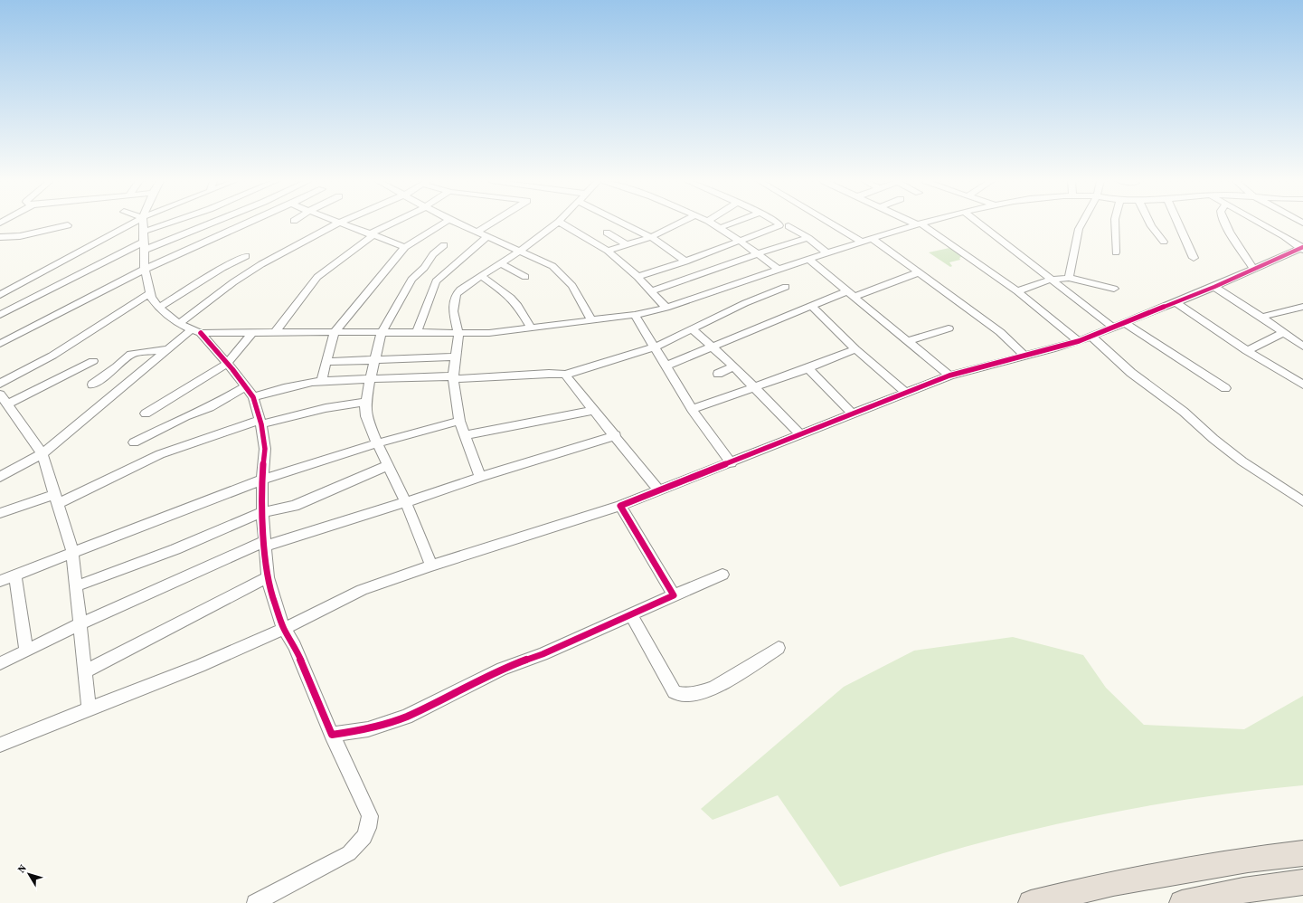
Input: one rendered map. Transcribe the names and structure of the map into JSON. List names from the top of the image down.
{
  "north": "top left"
}
